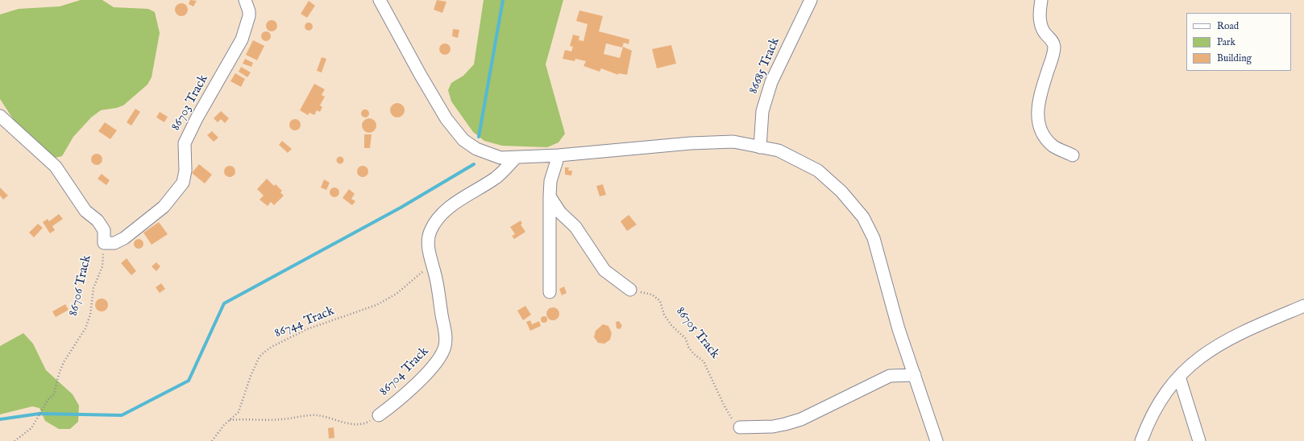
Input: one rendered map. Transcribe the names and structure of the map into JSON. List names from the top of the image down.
{
  "streets": {
    "street": [
      "86685 Track",
      "86703 Track",
      "86706 Track",
      "86704 Track"
    ],
    "path": ["86744 Track", "86705 Track"]
  },
  "crossings": [
    ["86703 Track", "86706 Track"],
    ["86744 Track", "86704 Track"]
  ],
  "legend": ["Road", "Park", "Building"]
}
